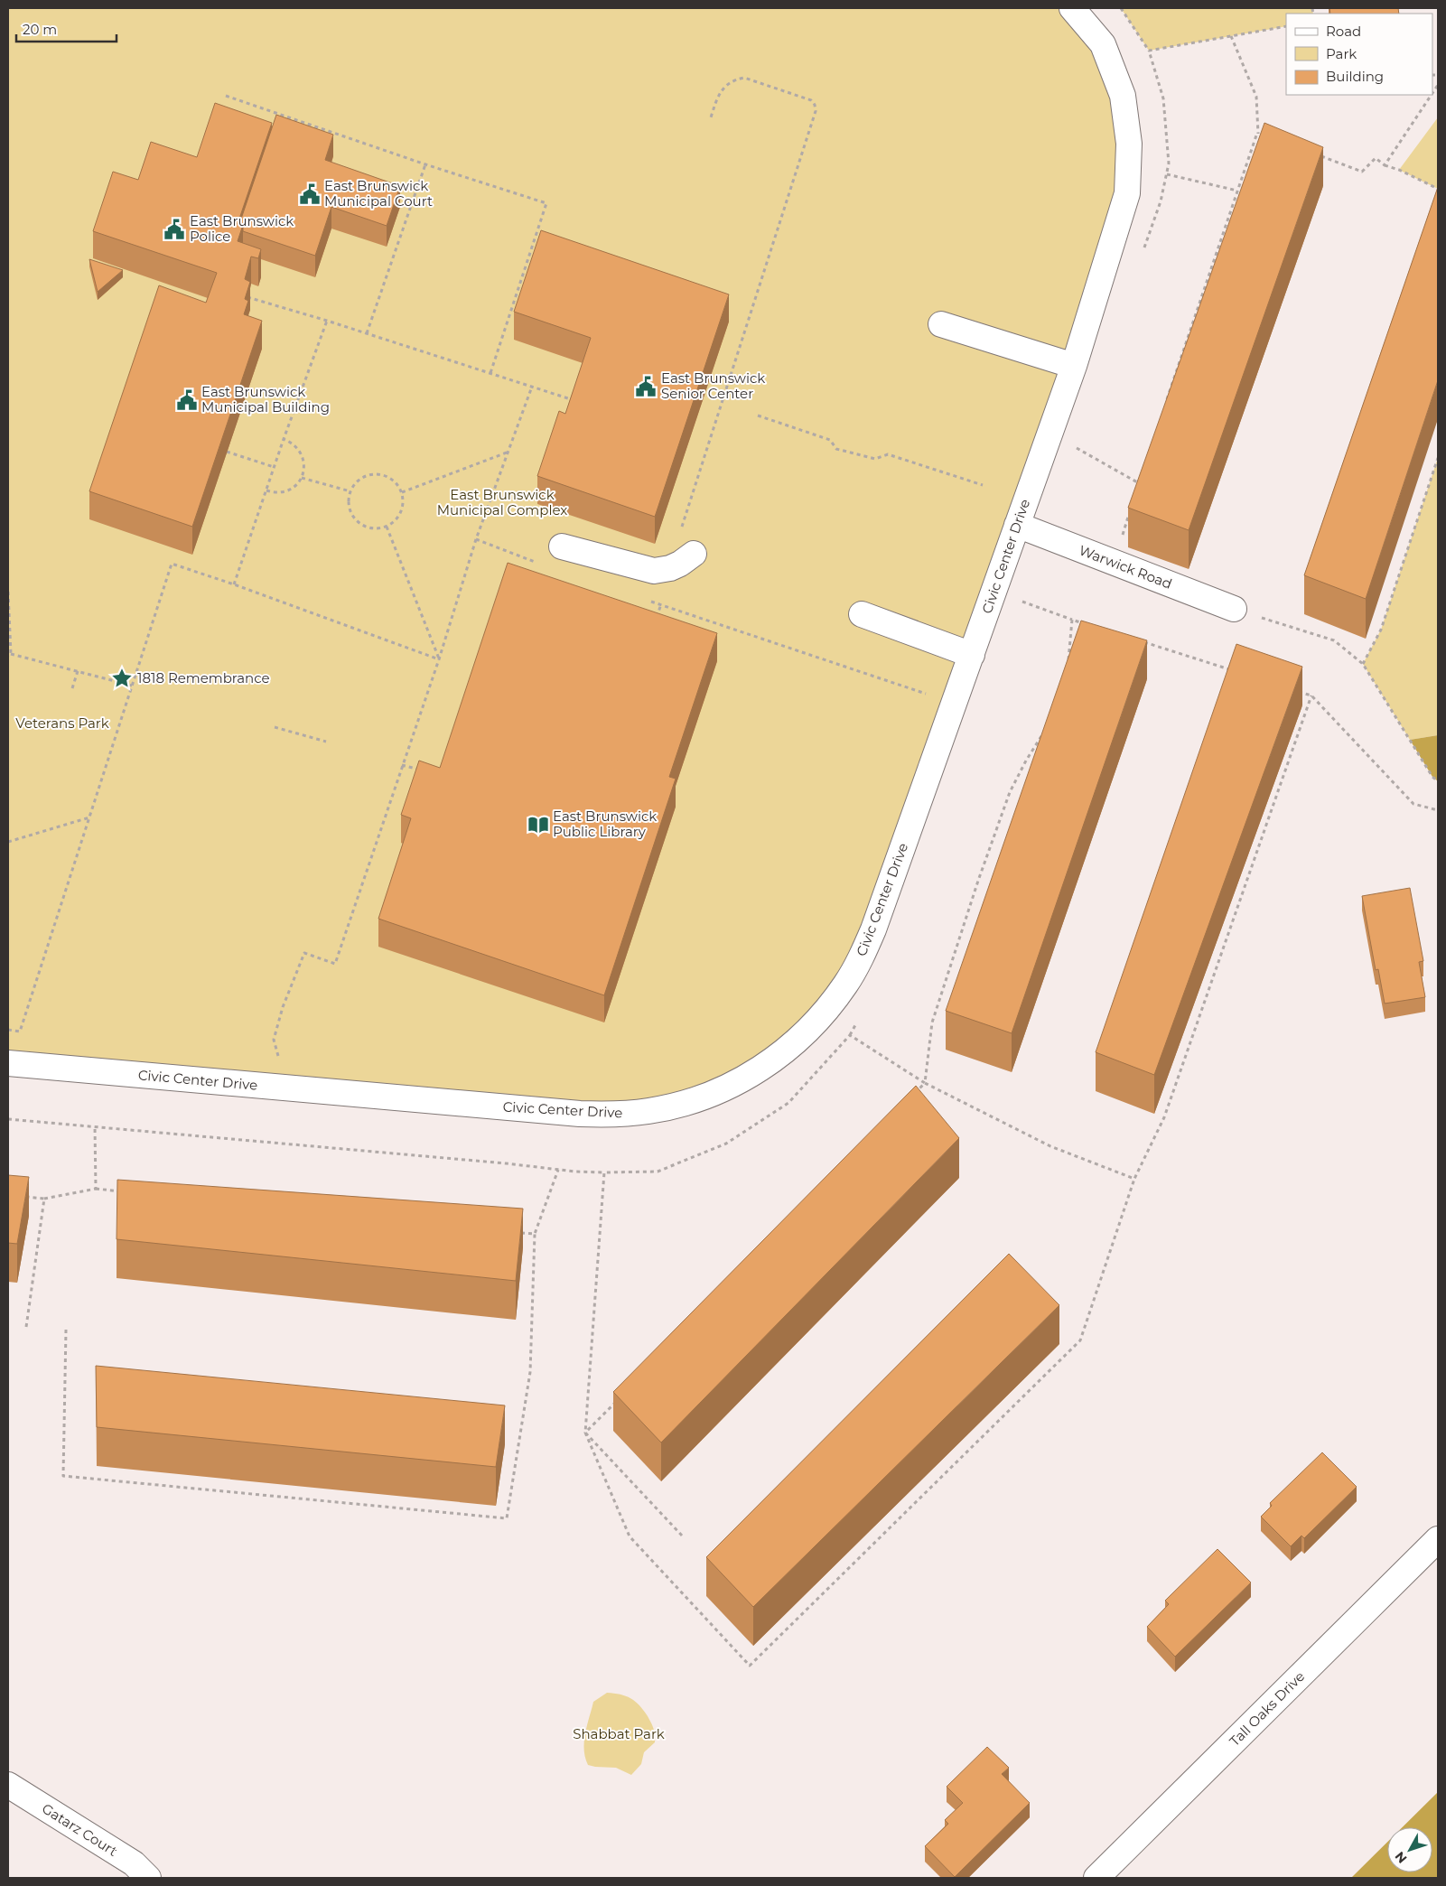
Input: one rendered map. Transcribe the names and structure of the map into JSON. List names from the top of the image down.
{
  "streets": {
    "street": [
      "Civic Center Drive",
      "Warwick Road",
      "Tall Oaks Drive",
      "Gatarz Court"
    ]
  },
  "crossings": [
    ["Civic Center Drive", "Warwick Road"]
  ],
  "parks": ["East Brunswick Municipal Complex", "Veterans Park", "Shabbat Park"],
  "places": {
    "public building": [
      "East Brunswick Municipal Court",
      "East Brunswick Police",
      "East Brunswick Senior Center",
      "East Brunswick Municipal Building"
    ],
    "place": ["1818 Remembrance"],
    "library": ["East Brunswick Public Library"]
  },
  "legend": ["Road", "Park", "Building"],
  "scale_bar": "20 m",
  "north": "bottom left"
}
